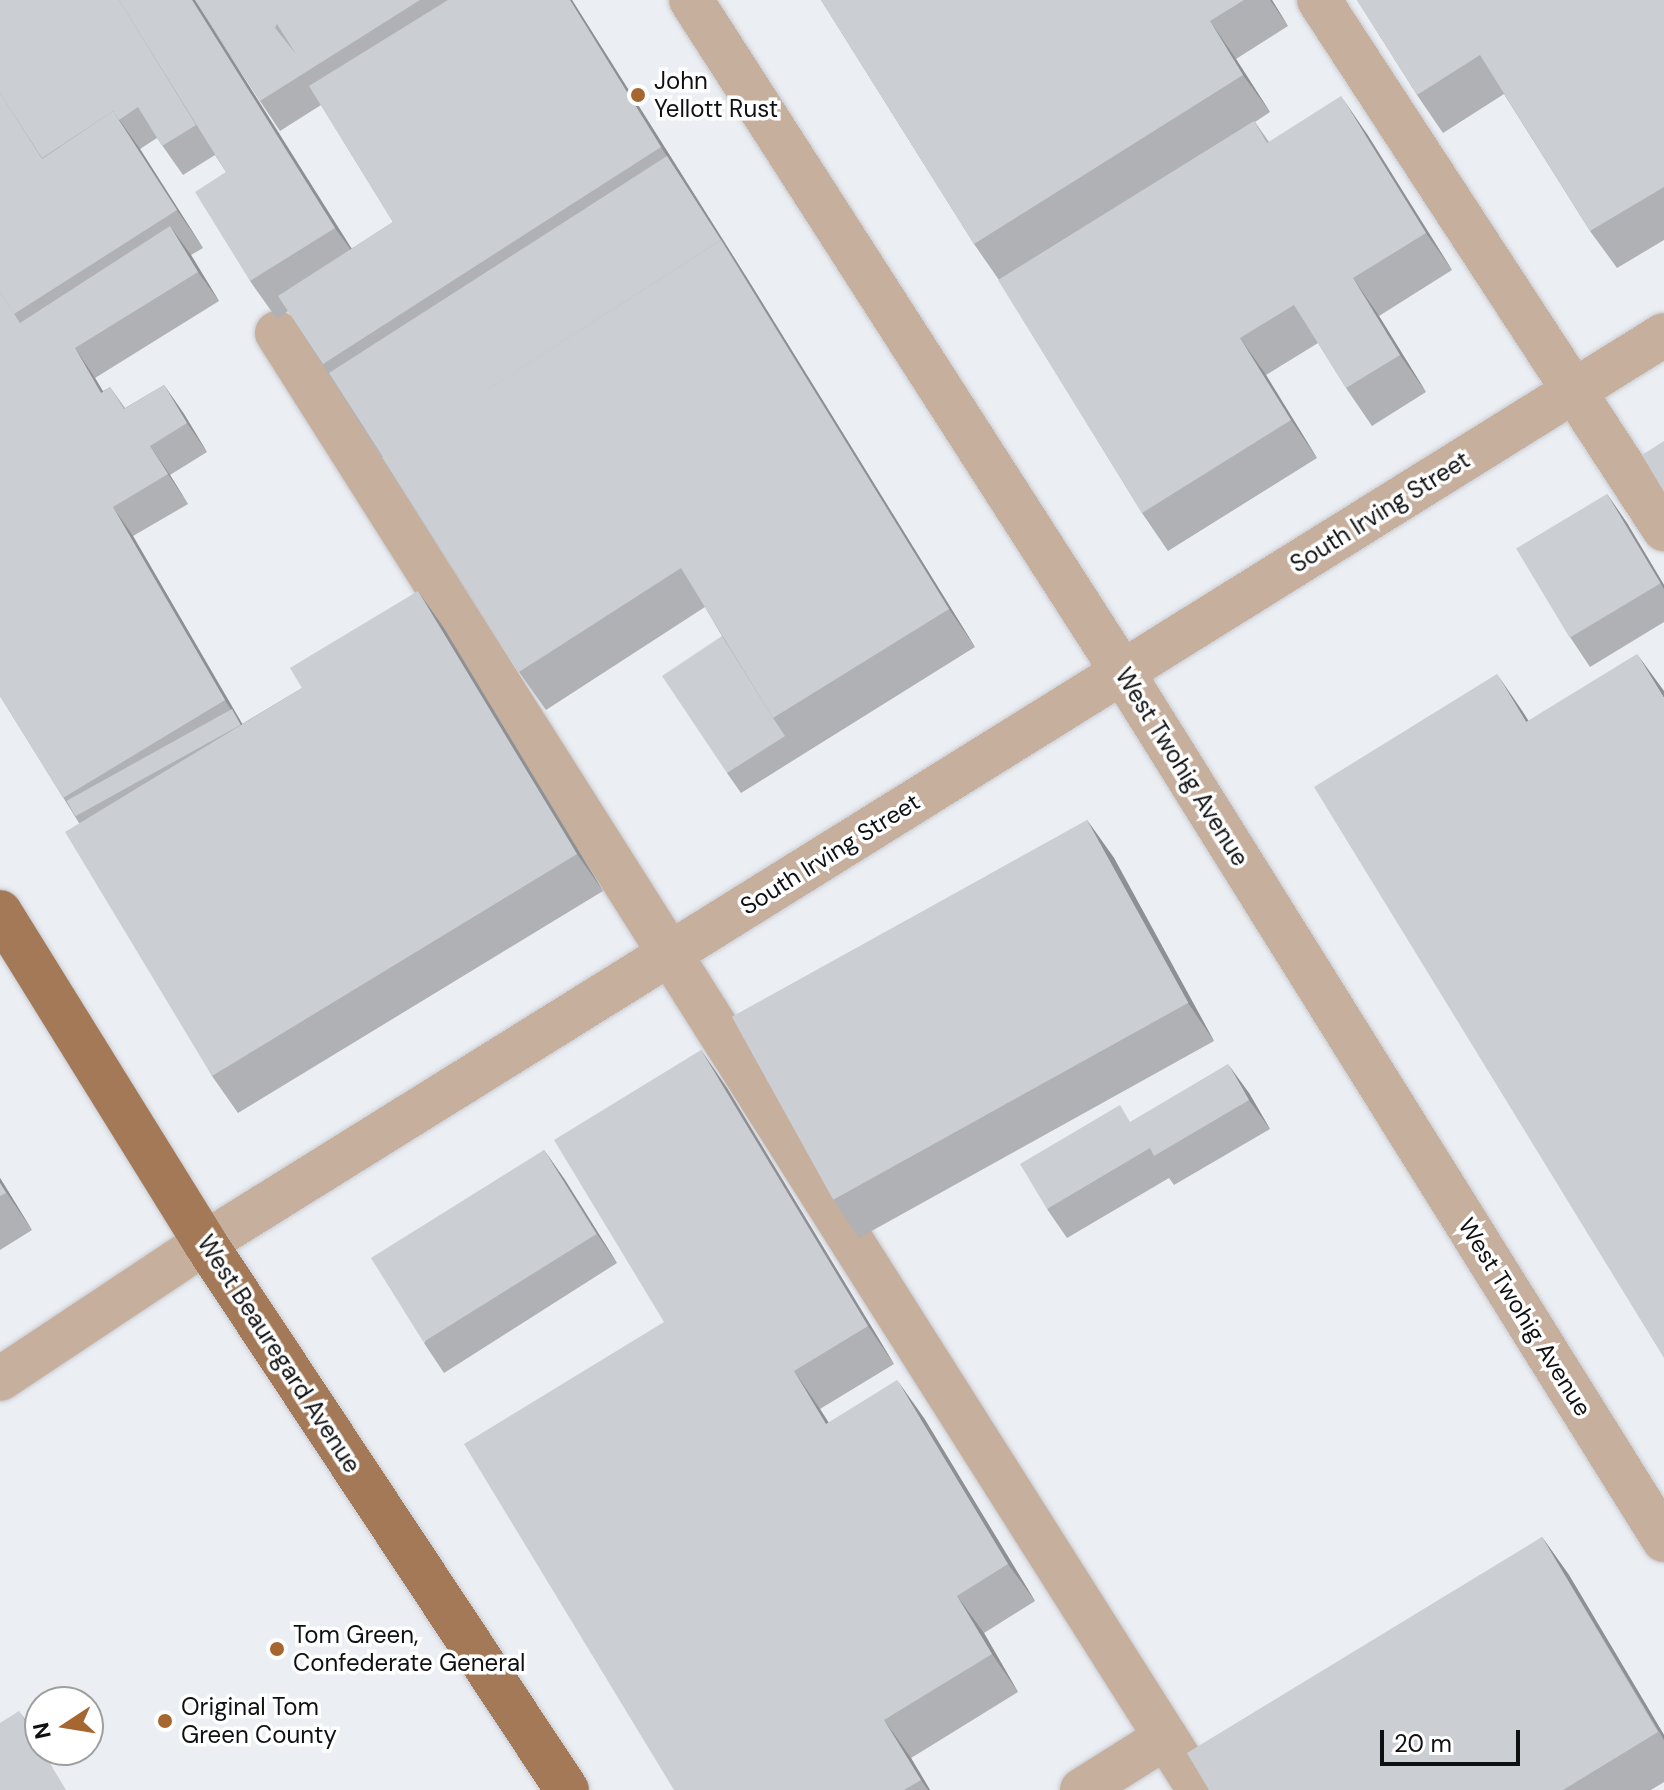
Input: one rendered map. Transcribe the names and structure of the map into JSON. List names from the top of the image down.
{
  "streets": {
    "main road": ["West Beauregard Avenue"],
    "street": ["South Irving Street", "West Twohig Avenue"]
  },
  "crossings": [
    ["South Irving Street", "West Twohig Avenue"],
    ["South Irving Street", "West Beauregard Avenue"]
  ],
  "places": ["John Yellott Rust", "Tom Green, Confederate General", "Original Tom Green County"],
  "scale_bar": "20 m",
  "north": "left"
}
